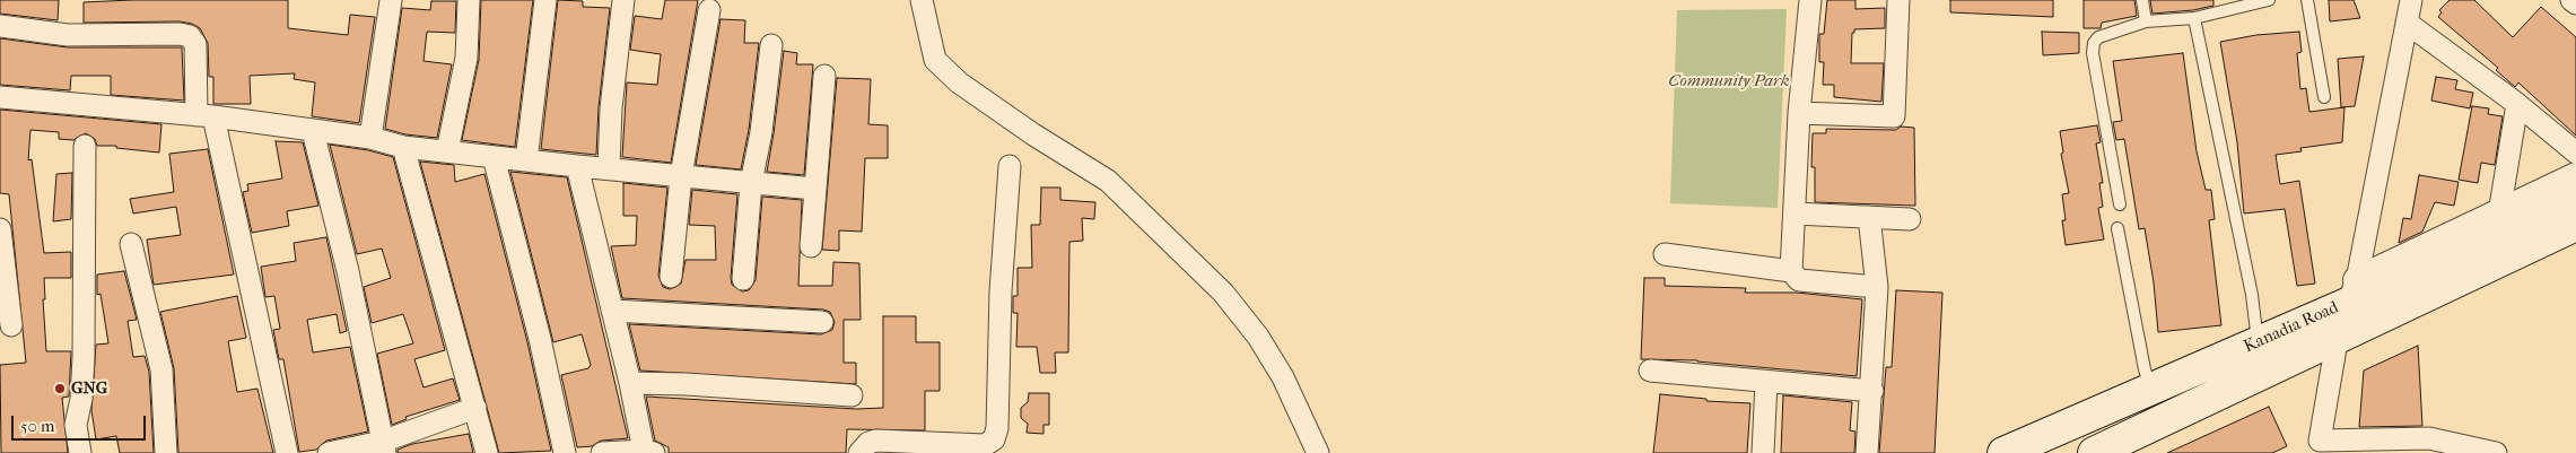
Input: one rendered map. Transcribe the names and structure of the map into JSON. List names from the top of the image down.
{
  "streets": {
    "main road": ["Kanadia Road"]
  },
  "parks": ["Community Park"],
  "places": ["GNG"],
  "scale_bar": "50 m"
}
